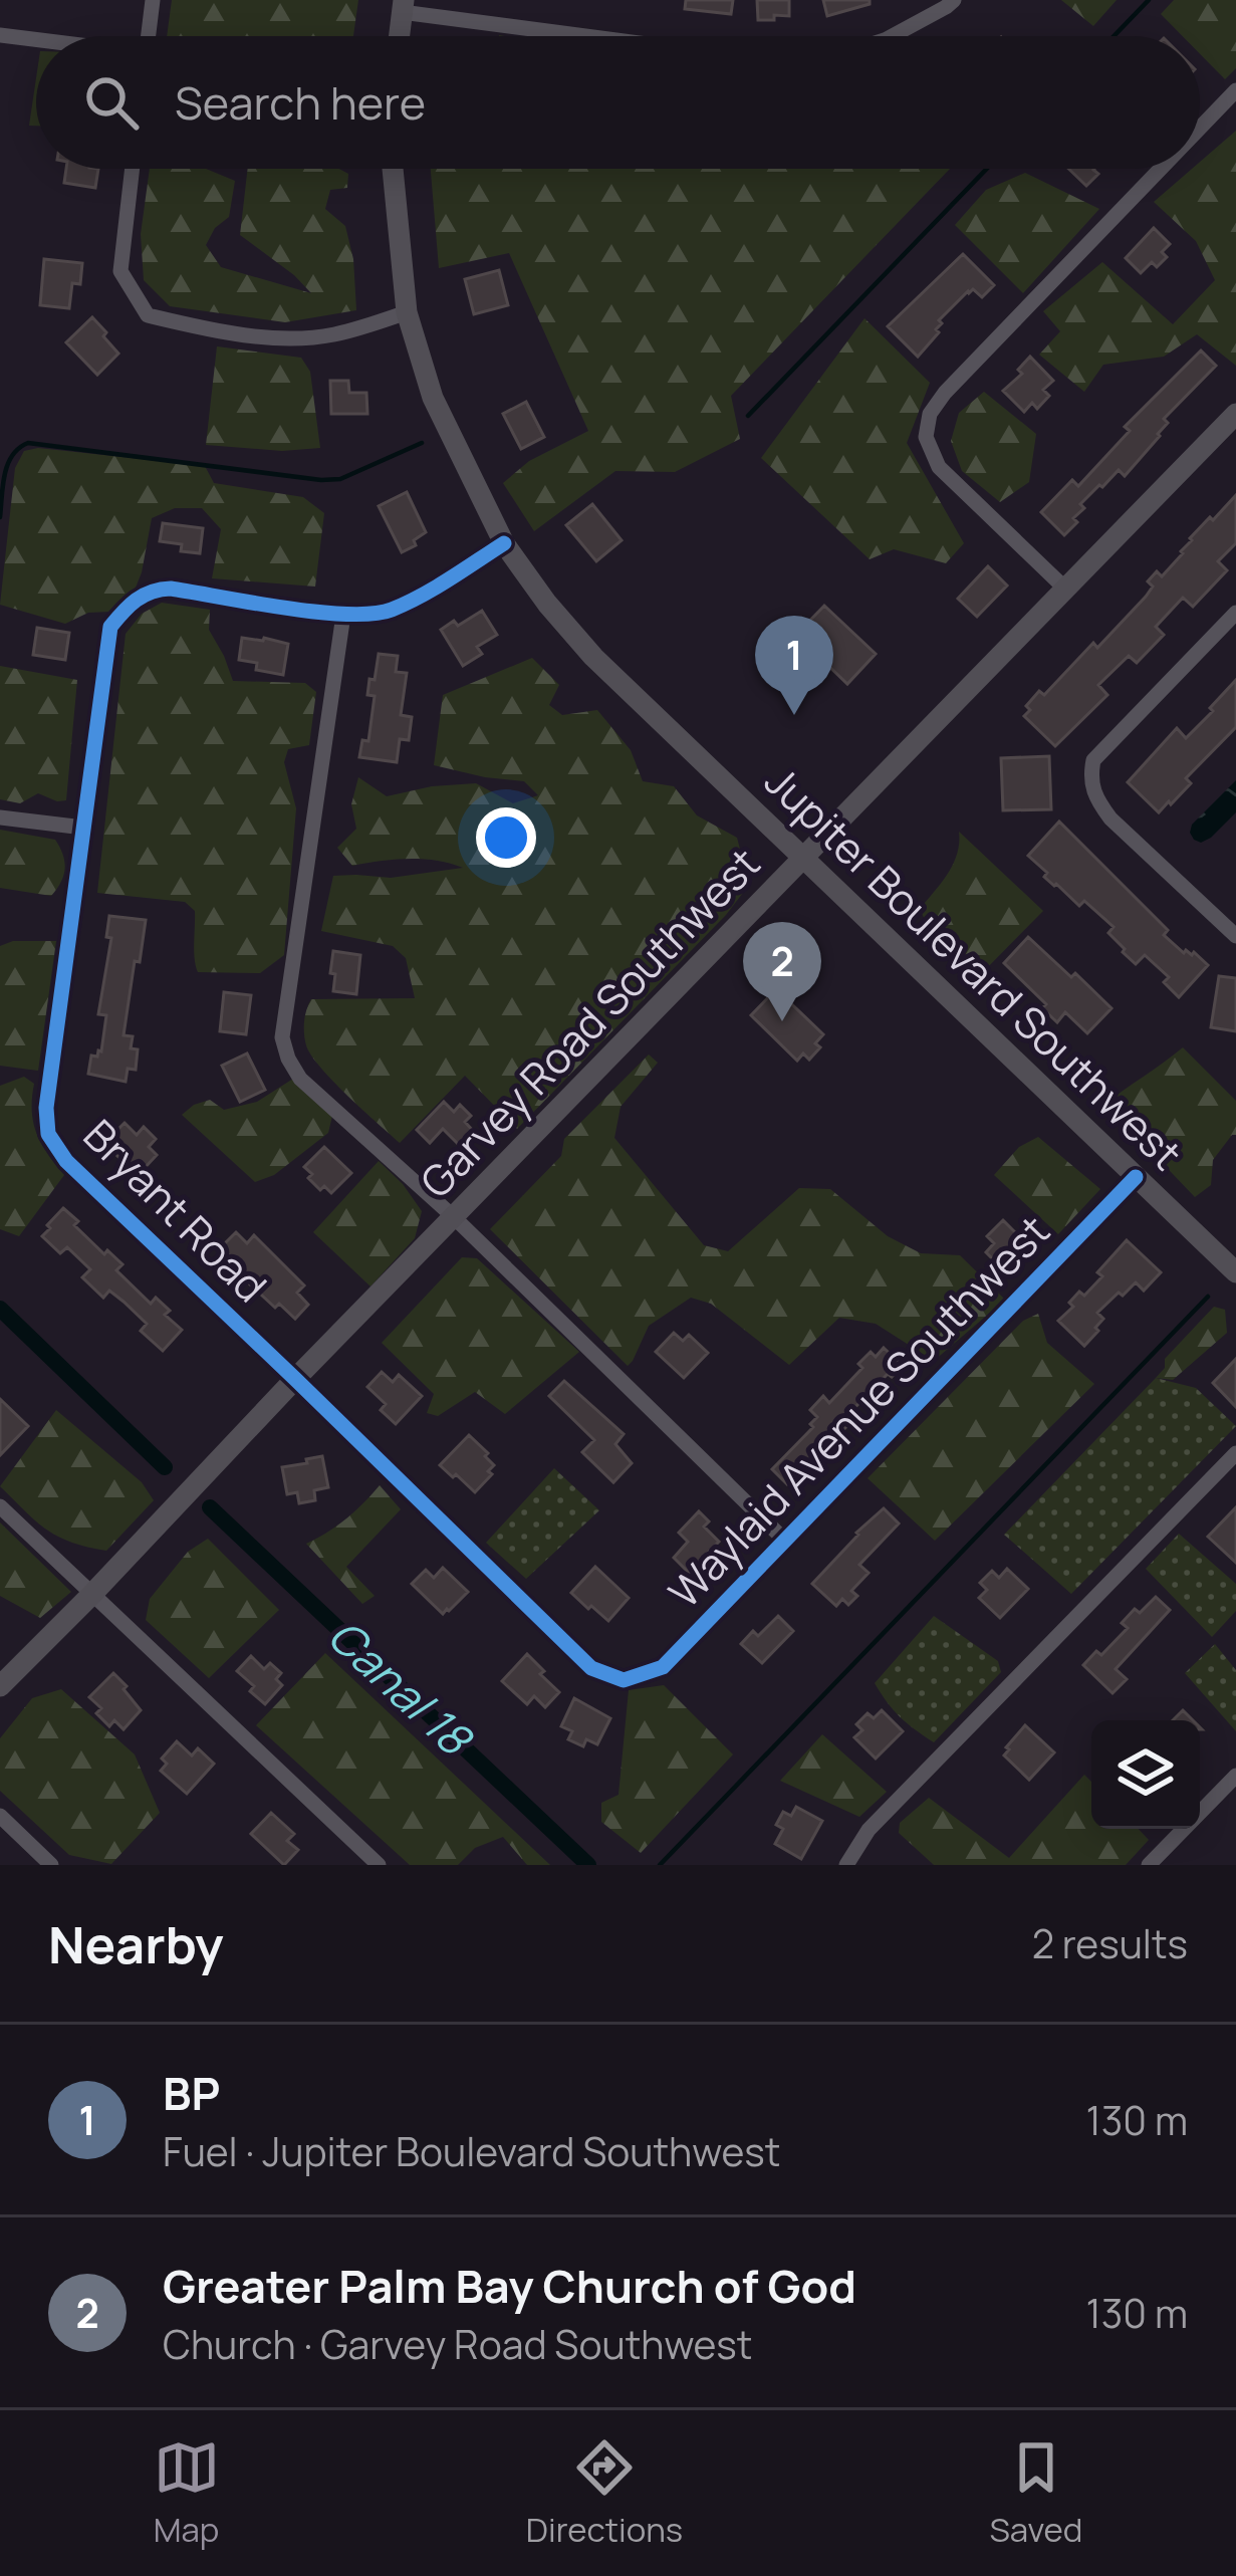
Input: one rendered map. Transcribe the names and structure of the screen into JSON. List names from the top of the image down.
{
  "streets": {
    "street": [
      "Jupiter Boulevard Southwest",
      "Garvey Road Southwest",
      "Bryant Road",
      "Waylaid Avenue Southwest"
    ]
  },
  "crossings": [
    ["Jupiter Boulevard Southwest", "Garvey Road Southwest"],
    ["Jupiter Boulevard Southwest", "Bryant Road"],
    ["Jupiter Boulevard Southwest", "Waylaid Avenue Southwest"],
    ["Garvey Road Southwest", "Bryant Road"],
    ["Bryant Road", "Waylaid Avenue Southwest"]
  ],
  "water": ["Canal 18"],
  "page": {
    "search": "Search here",
    "pins": ["1", "2"],
    "heading": ["Nearby", "2 results"],
    "list": [
      {
        "mark": "1",
        "name": "BP",
        "note": "Fuel · Jupiter Boulevard Southwest",
        "value": "130 m"
      },
      {
        "mark": "2",
        "name": "Greater Palm Bay Church of God",
        "note": "Church · Garvey Road Southwest",
        "value": "130 m"
      }
    ],
    "nav": ["Map", "Directions", "Saved"]
  }
}
